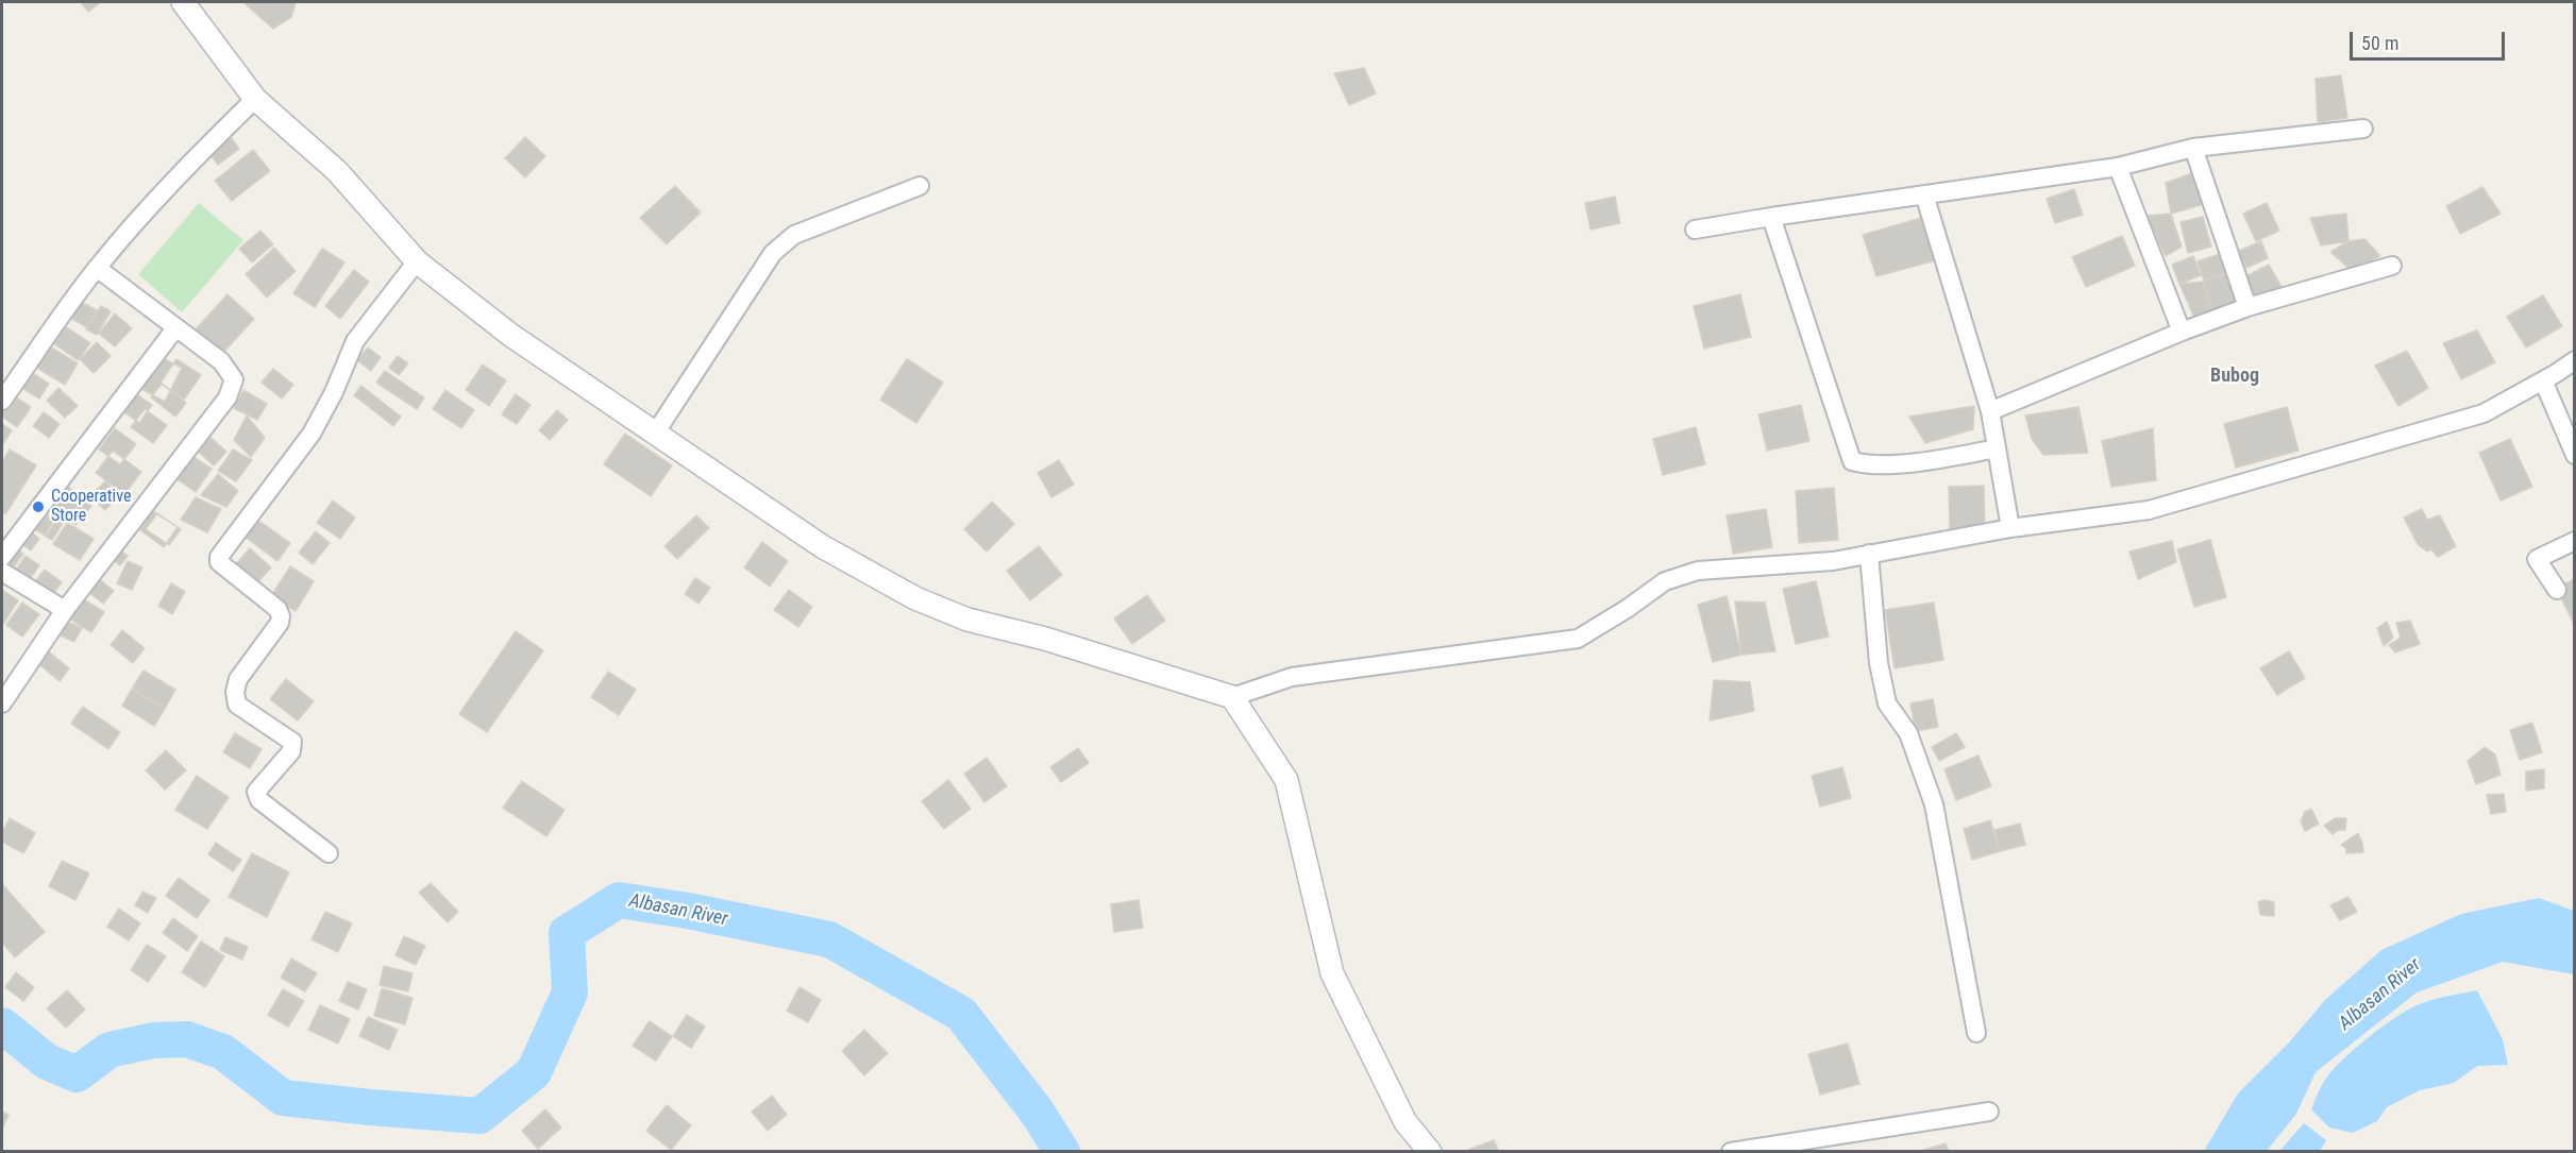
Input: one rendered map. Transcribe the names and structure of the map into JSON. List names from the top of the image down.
{
  "districts": ["Bubog"],
  "water": ["Albasan River"],
  "places": ["Cooperative Store"],
  "scale_bar": "50 m"
}
